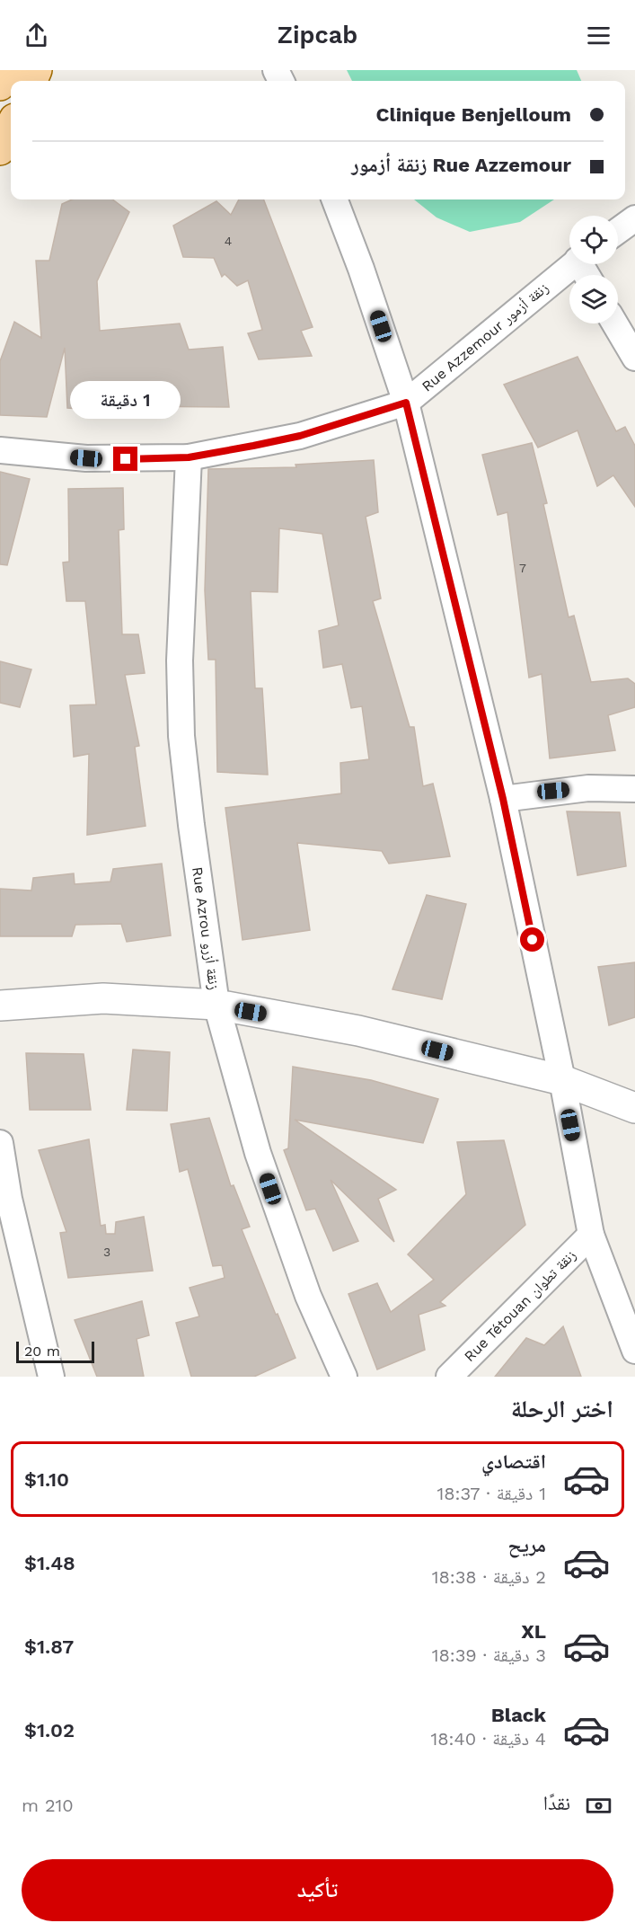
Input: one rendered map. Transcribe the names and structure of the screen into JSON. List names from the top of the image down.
{
  "streets": {
    "street": ["Rue Azzemour زنقة أزمور", "Rue Azrou زنقة أزرو", "Rue Tétouan زنقة تطوان"]
  },
  "crossings": [
    ["Rue Azzemour زنقة أزمور", "Rue Azrou زنقة أزرو"]
  ],
  "house_numbers": ["4", "7", "3"],
  "scale_bar": "20 m",
  "page": {
    "header": "Zipcab",
    "banner": ["Clinique Benjelloum", "Rue Azzemour زنقة أزمور"],
    "bubble": "1 دقيقة",
    "scale": "20 m",
    "heading": "اختر الرحلة",
    "list": [
      {
        "name": "اقتصادي",
        "note": "1 دقيقة · 18:37",
        "value": "$1.10"
      },
      {
        "name": "مريح",
        "note": "2 دقيقة · 18:38",
        "value": "$1.48"
      },
      {
        "name": "XL",
        "note": "3 دقيقة · 18:39",
        "value": "$1.87"
      },
      {
        "name": "Black",
        "note": "4 دقيقة · 18:40",
        "value": "$1.02"
      }
    ],
    "pay": ["نقدًا", "210 m"],
    "buttons": "تأكيد"
  }
}
